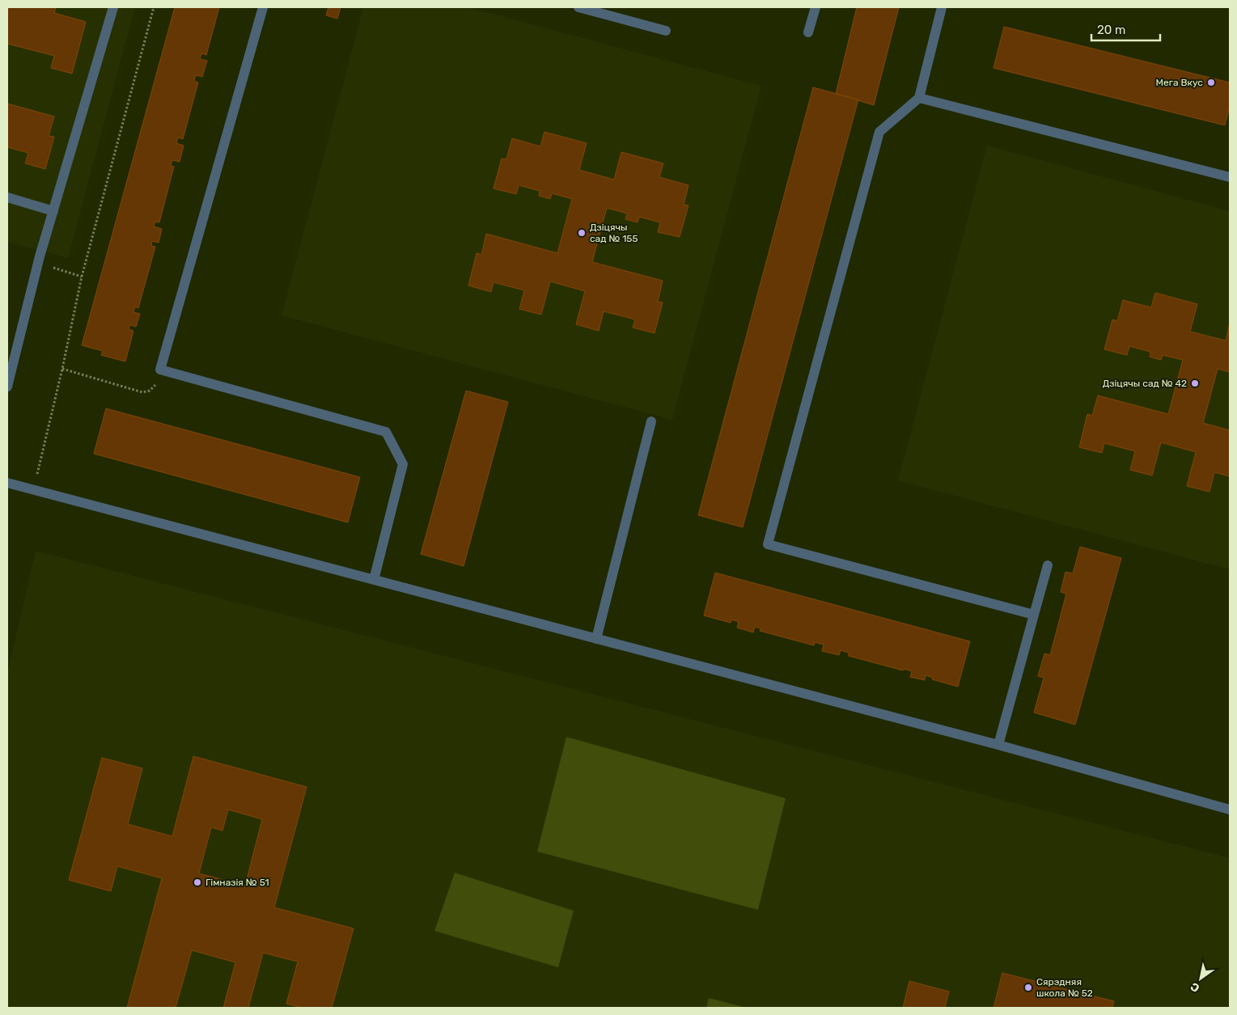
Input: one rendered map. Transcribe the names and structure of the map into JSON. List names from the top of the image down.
{
  "places": [
    "Мега Вкус",
    "Дзіцячы сад № 155",
    "Дзіцячы сад № 42",
    "Гімназія № 51",
    "Сярэдняя школа № 52"
  ],
  "scale_bar": "20 m",
  "north": "bottom left"
}
